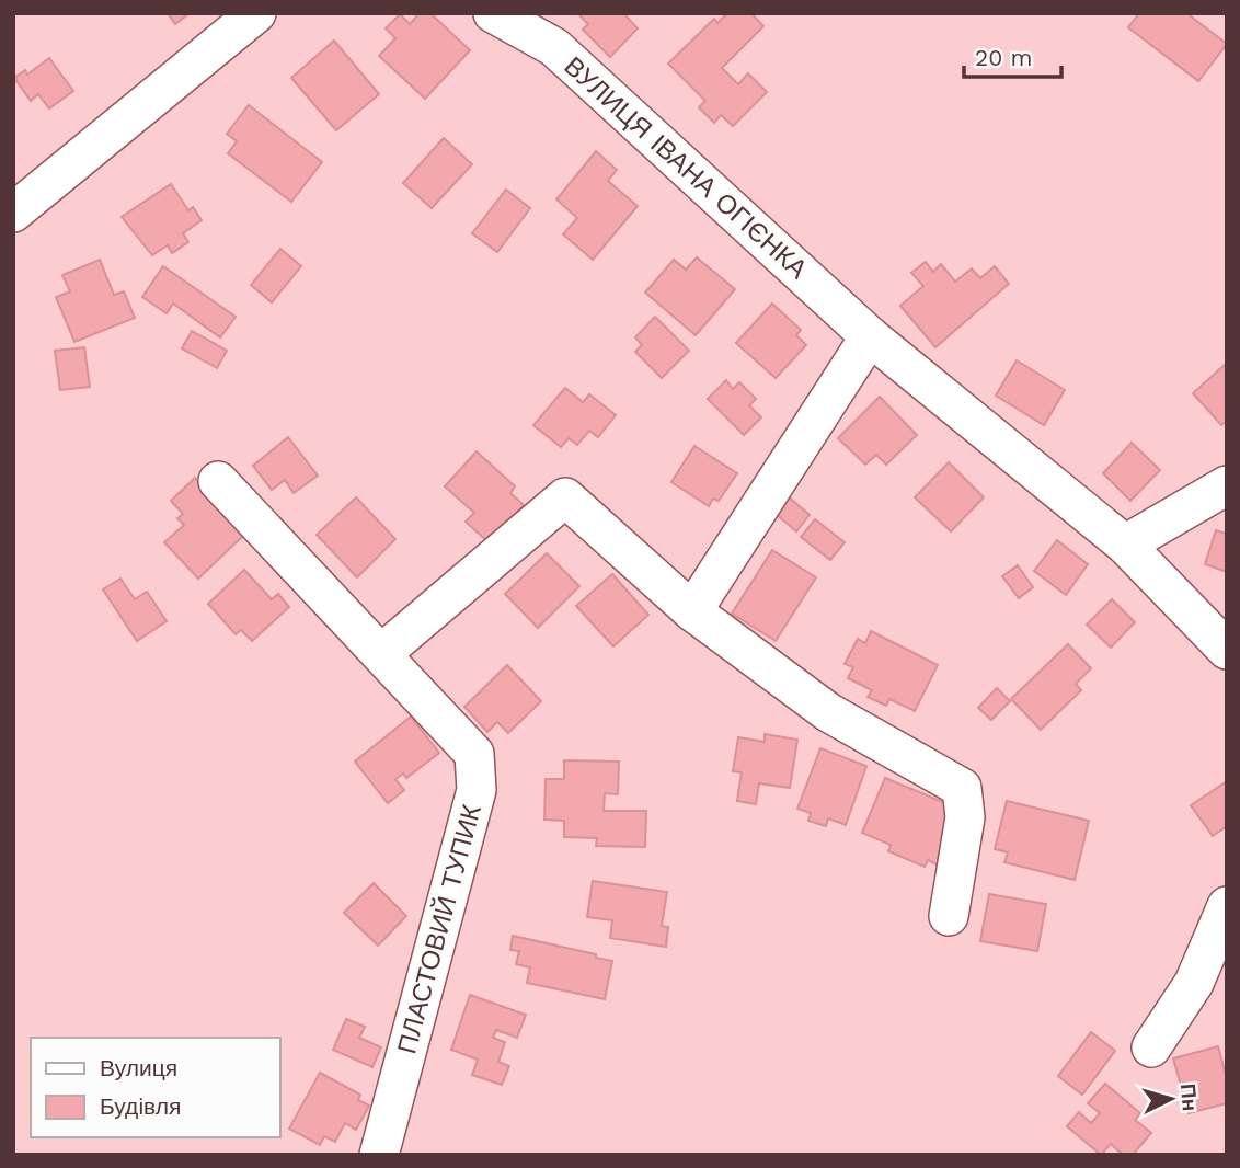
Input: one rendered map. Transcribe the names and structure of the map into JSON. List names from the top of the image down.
{
  "streets": {
    "street": ["ВУЛИЦЯ ІВАНА ОГІЄНКА", "ПЛАСТОВИЙ ТУПИК"]
  },
  "legend": ["Вулиця", "Будівля"],
  "scale_bar": "20 m",
  "north": "right"
}
